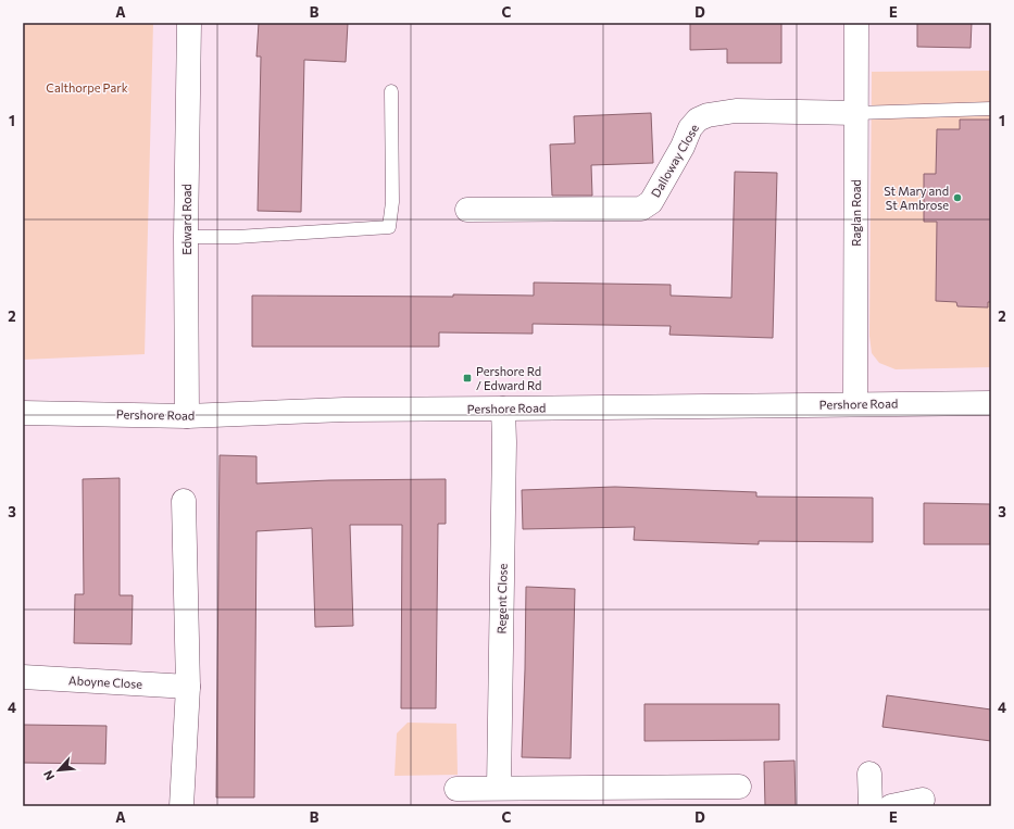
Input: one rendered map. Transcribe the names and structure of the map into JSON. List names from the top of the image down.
{
  "streets": {
    "street": [
      "Dalloway Close",
      "Raglan Road",
      "Edward Road",
      "Pershore Road",
      "Regent Close",
      "Aboyne Close"
    ]
  },
  "crossings": [
    ["Dalloway Close", "Raglan Road"],
    ["Raglan Road", "Pershore Road"],
    ["Edward Road", "Pershore Road"],
    ["Pershore Road", "Regent Close"]
  ],
  "parks": ["Calthorpe Park"],
  "places": {
    "other": ["St Mary and St Ambrose"],
    "transit": ["Pershore Rd / Edward Rd"]
  },
  "north": "bottom left",
  "grid": {
    "columns": [
      "A",
      "B",
      "C",
      "D",
      "E"
    ],
    "rows": [
      "1",
      "2",
      "3",
      "4"
    ]
  }
}
